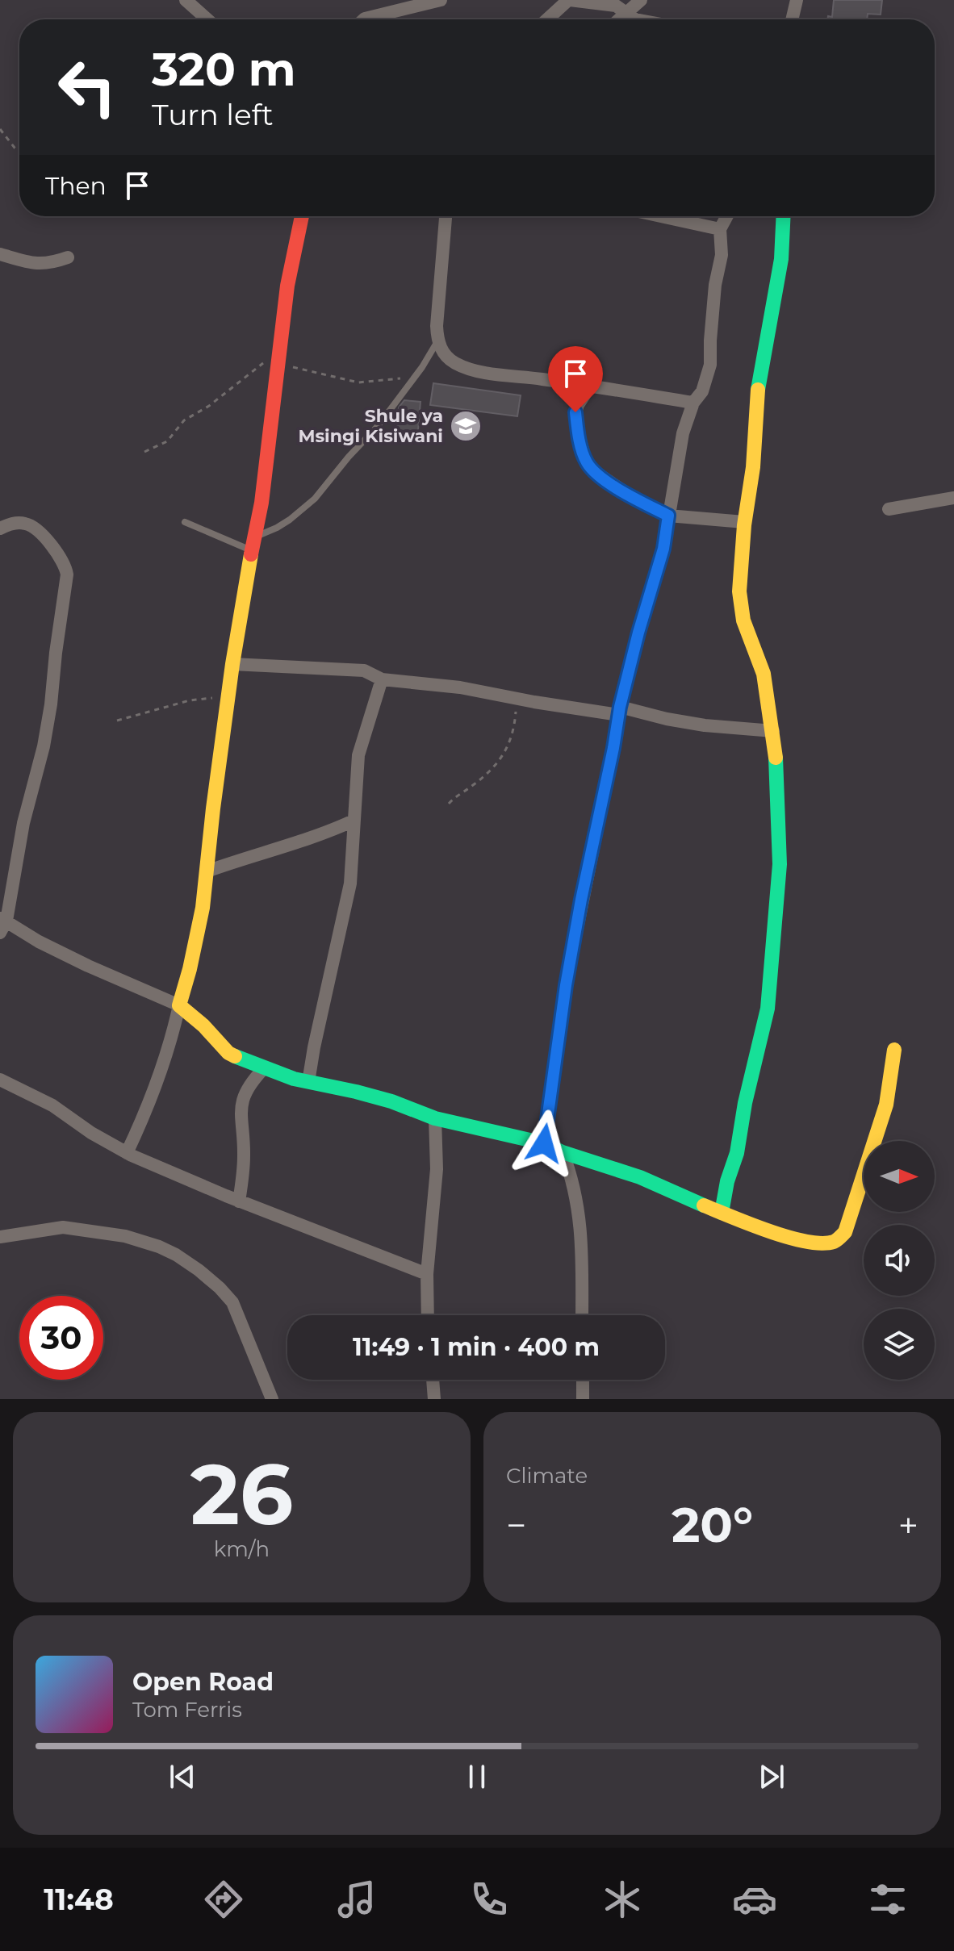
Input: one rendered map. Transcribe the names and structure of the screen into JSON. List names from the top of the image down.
{
  "places": {
    "school or university": ["Shule ya Msingi Kisiwani"]
  },
  "north": "right",
  "page": {
    "turn": ["320 m", "Turn left"],
    "then": "Then",
    "limit": "30",
    "trip": "11:49 · 1 min · 400 m",
    "tile": [
      ["26", "km/h"],
      "Climate"
    ],
    "heat": ["−", "20°", "+"],
    "song": ["Open Road", "Tom Ferris"],
    "tabs": "11:48"
  }
}
